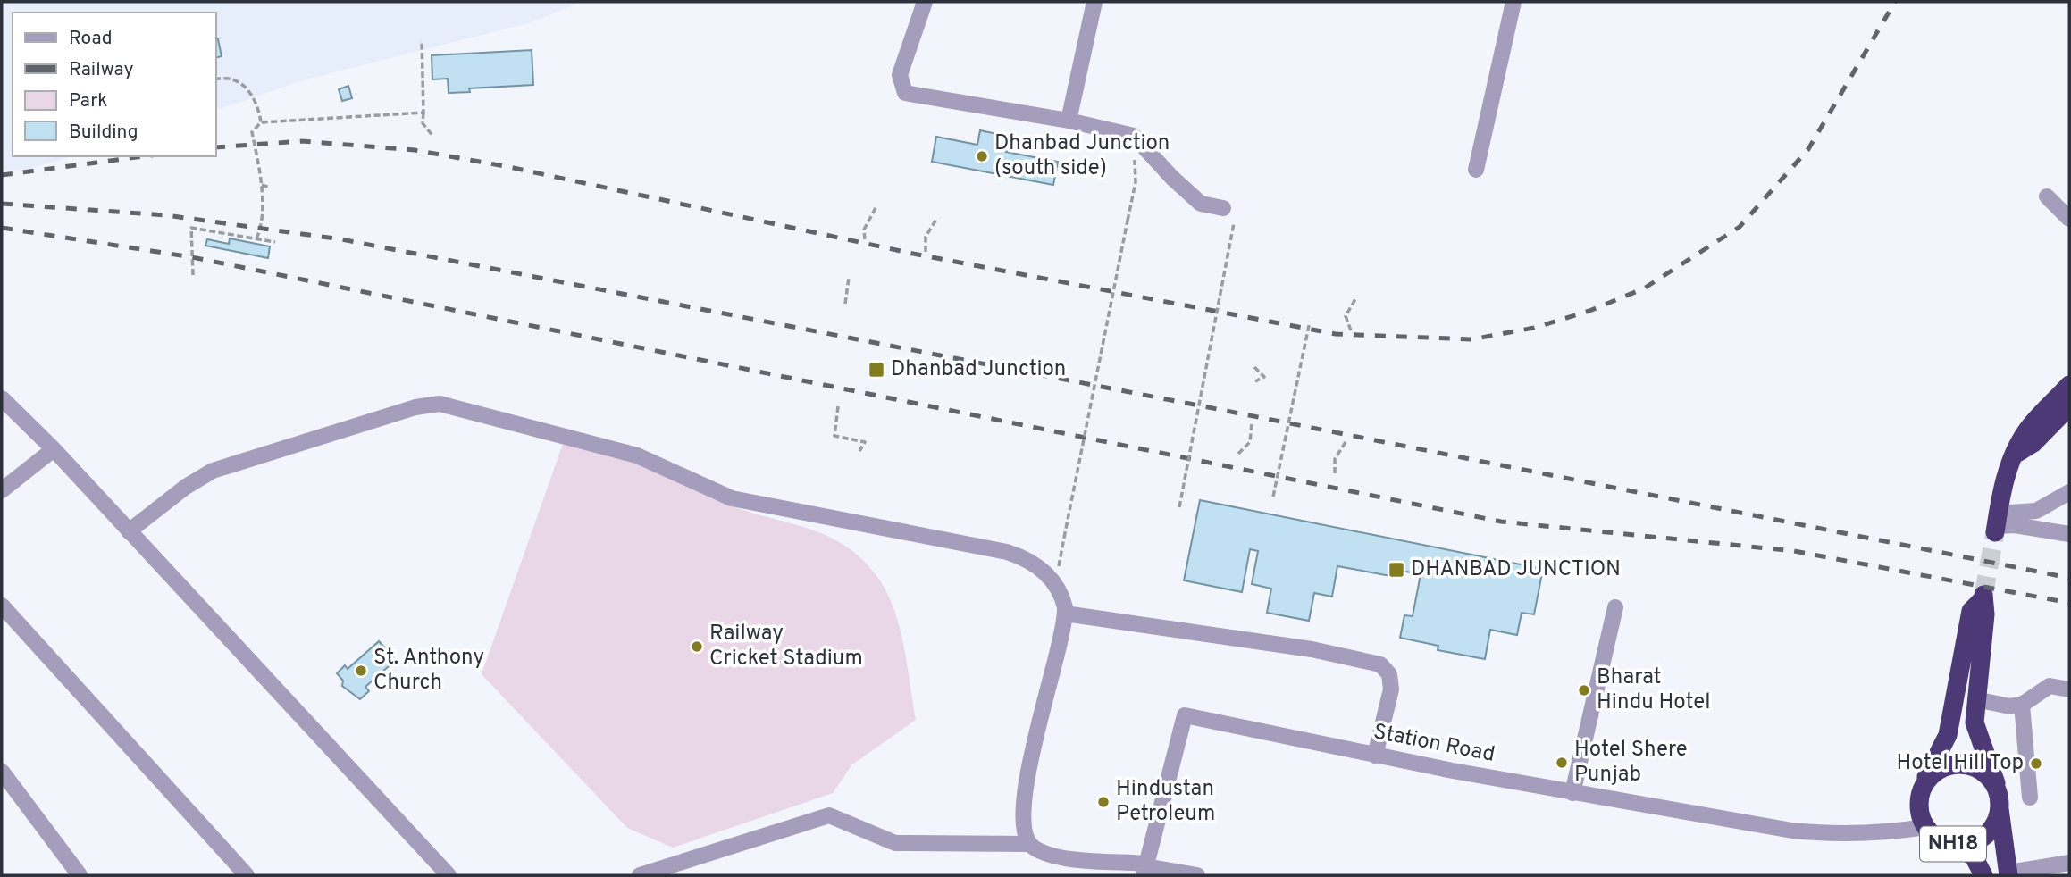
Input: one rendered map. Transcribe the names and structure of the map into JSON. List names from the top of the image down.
{
  "streets": {
    "highway": ["NH18"],
    "street": ["Station Road"]
  },
  "crossings": [
    ["Station Road", "NH18"]
  ],
  "places": {
    "other": [
      "Dhanbad Junction (south side)",
      "Railway Cricket Stadium",
      "St. Anthony Church",
      "Bharat Hindu Hotel",
      "Hotel Shere Punjab",
      "Hotel Hill Top",
      "Hindustan Petroleum"
    ],
    "transit": ["Dhanbad Junction", "DHANBAD JUNCTION"]
  },
  "legend": [
    "Road",
    "Railway",
    "Park",
    "Building"
  ]
}
